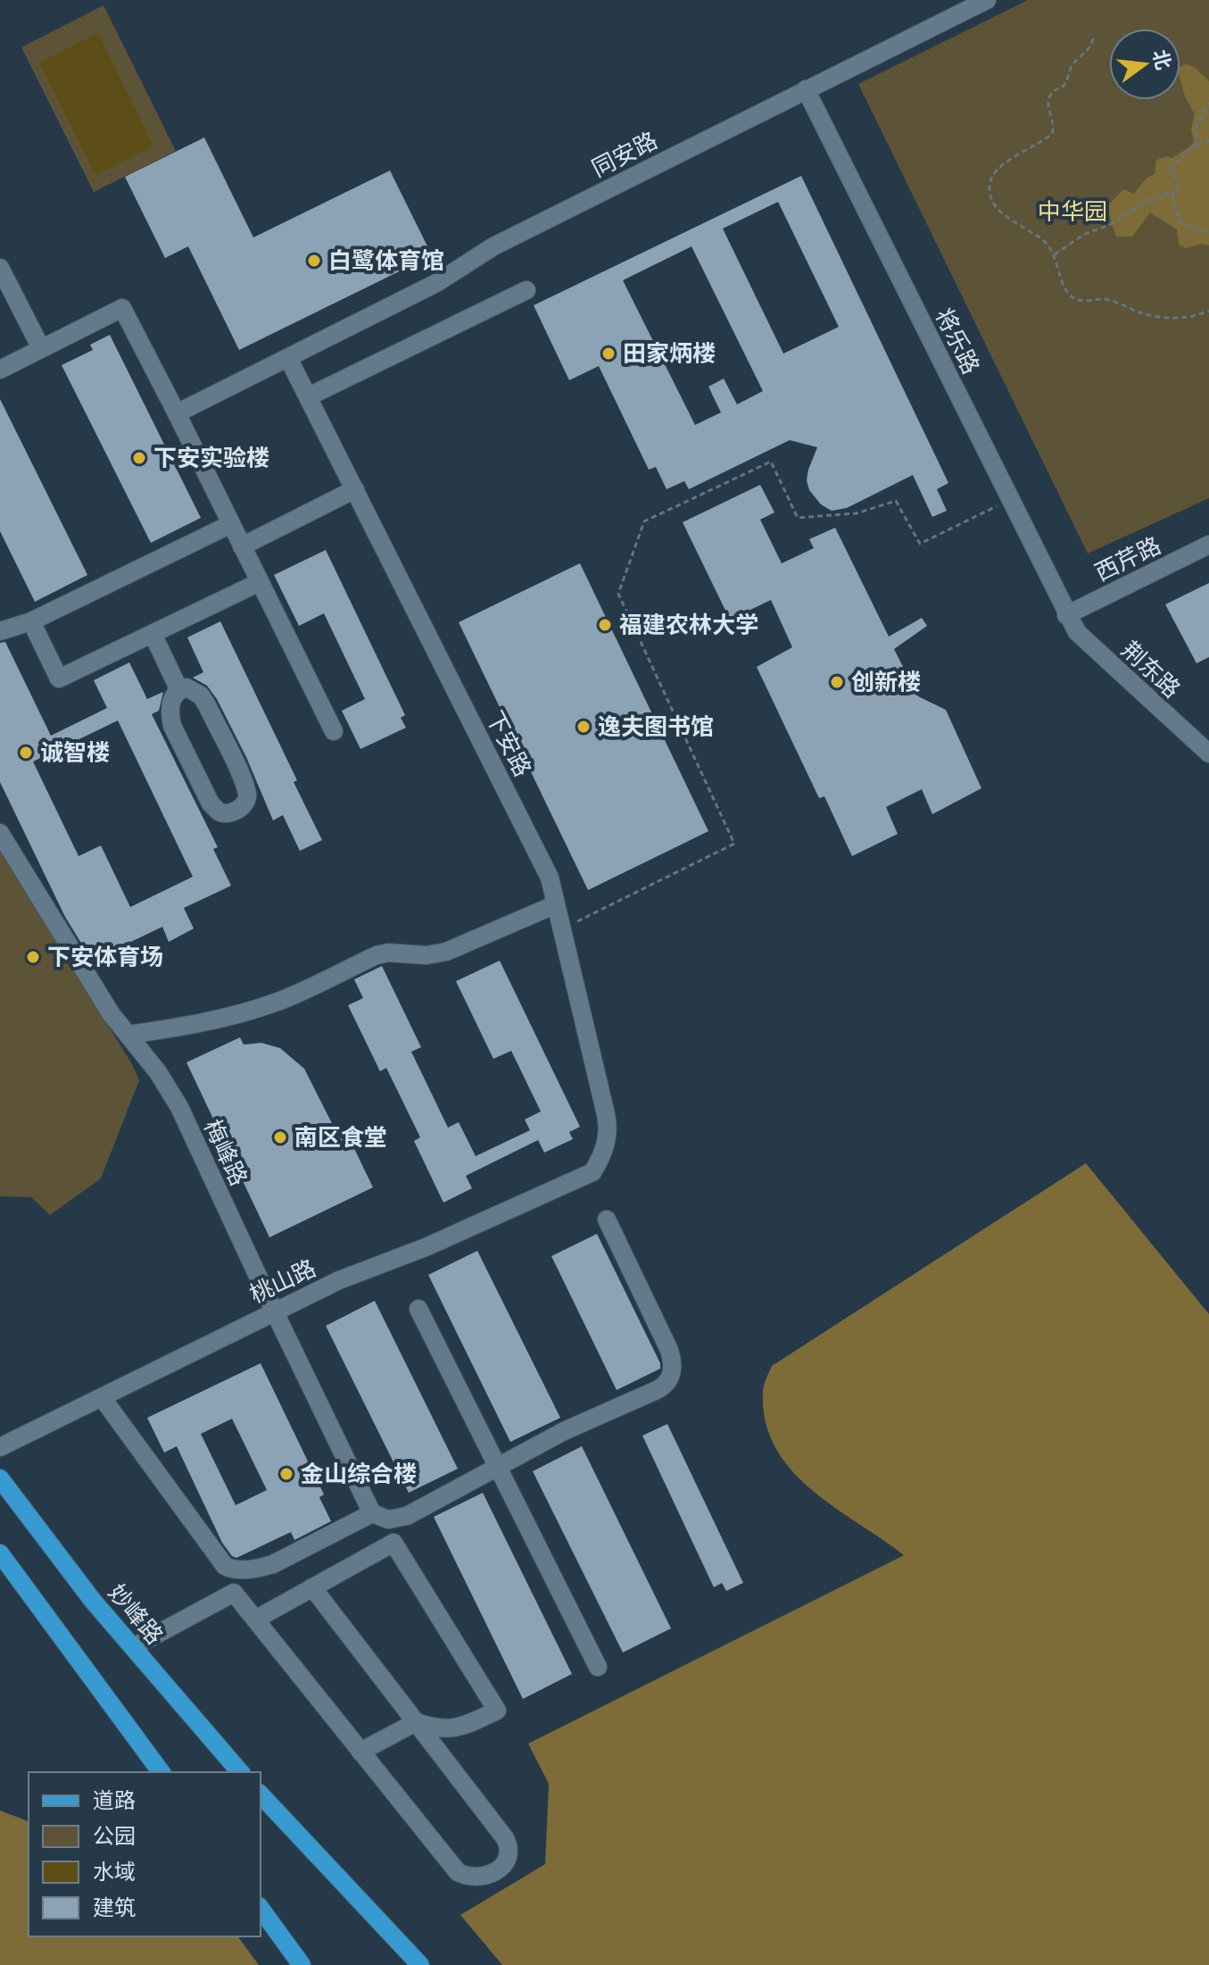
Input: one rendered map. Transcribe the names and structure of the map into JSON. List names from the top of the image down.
{
  "streets": {
    "main road": ["妙峰路"],
    "street": [
      "同安路",
      "将乐路",
      "西芹路",
      "荆东路",
      "下安路",
      "梅峰路",
      "桃山路"
    ]
  },
  "crossings": [
    ["同安路", "将乐路"],
    ["同安路", "下安路"],
    ["将乐路", "西芹路"],
    ["将乐路", "荆东路"],
    ["西芹路", "荆东路"],
    ["下安路", "桃山路"],
    ["梅峰路", "桃山路"]
  ],
  "parks": ["中华园"],
  "places": [
    "白鹭体育馆",
    "田家炳楼",
    "下安实验楼",
    "福建农林大学",
    "创新楼",
    "逸夫图书馆",
    "诚智楼",
    "下安体育场",
    "南区食堂",
    "金山综合楼"
  ],
  "legend": [
    "道路",
    "公园",
    "水域",
    "建筑"
  ],
  "north": "right"
}
